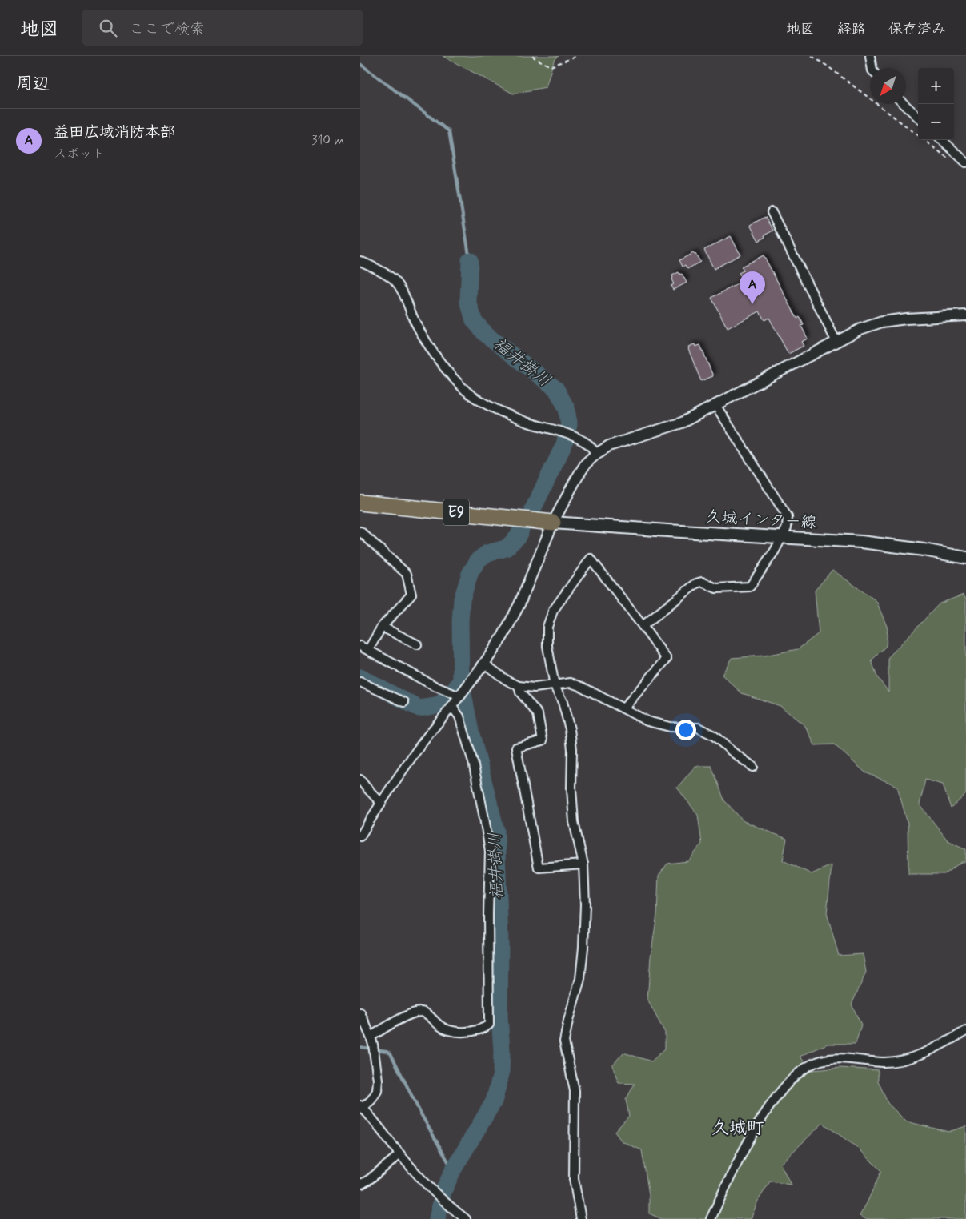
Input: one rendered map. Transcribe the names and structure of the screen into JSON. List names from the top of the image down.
{
  "streets": {
    "highway": ["E9"],
    "main road": ["久城インター線"]
  },
  "crossings": [
    ["E9", "久城インター線"]
  ],
  "districts": ["久城町"],
  "water": ["福井掛川"],
  "north": "bottom left",
  "page": {
    "header": "地図",
    "search": "ここで検索",
    "nav": ["地図", "経路", "保存済み"],
    "heading": "周辺",
    "map_buttons": ["+", "−"],
    "list": [
      {
        "mark": "A",
        "name": "益田広域消防本部",
        "note": "スポット",
        "value": "310 m"
      }
    ],
    "pins": "A"
  }
}
